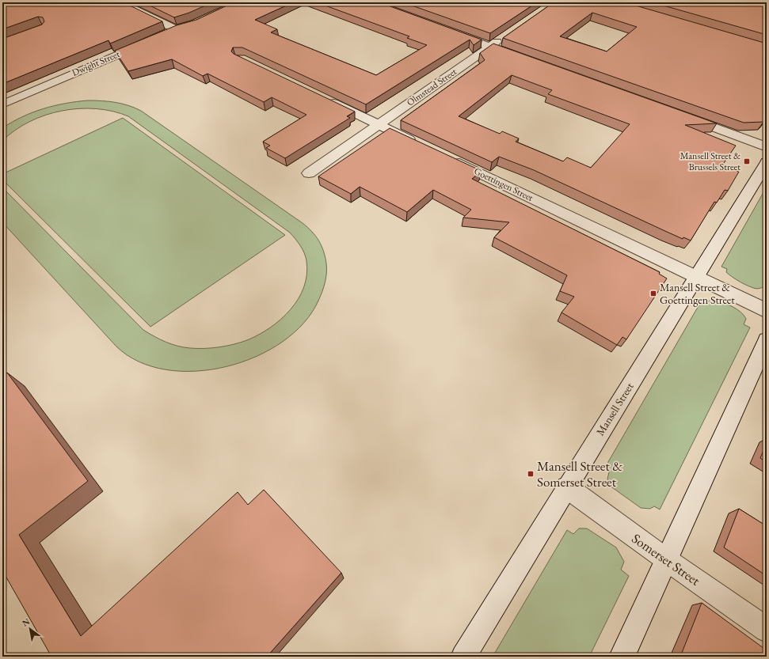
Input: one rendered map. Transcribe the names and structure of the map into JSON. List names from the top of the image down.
{
  "streets": {
    "street": [
      "Dwight Street",
      "Olmstead Street",
      "Goettingen Street",
      "Mansell Street",
      "Somerset Street"
    ]
  },
  "crossings": [
    ["Goettingen Street", "Mansell Street"],
    ["Mansell Street", "Somerset Street"]
  ],
  "places": {
    "transit": ["Mansell Street & Brussels Street", "Mansell Street & Goettingen Street", "Mansell Street & Somerset Street"]
  },
  "north": "top left"
}
